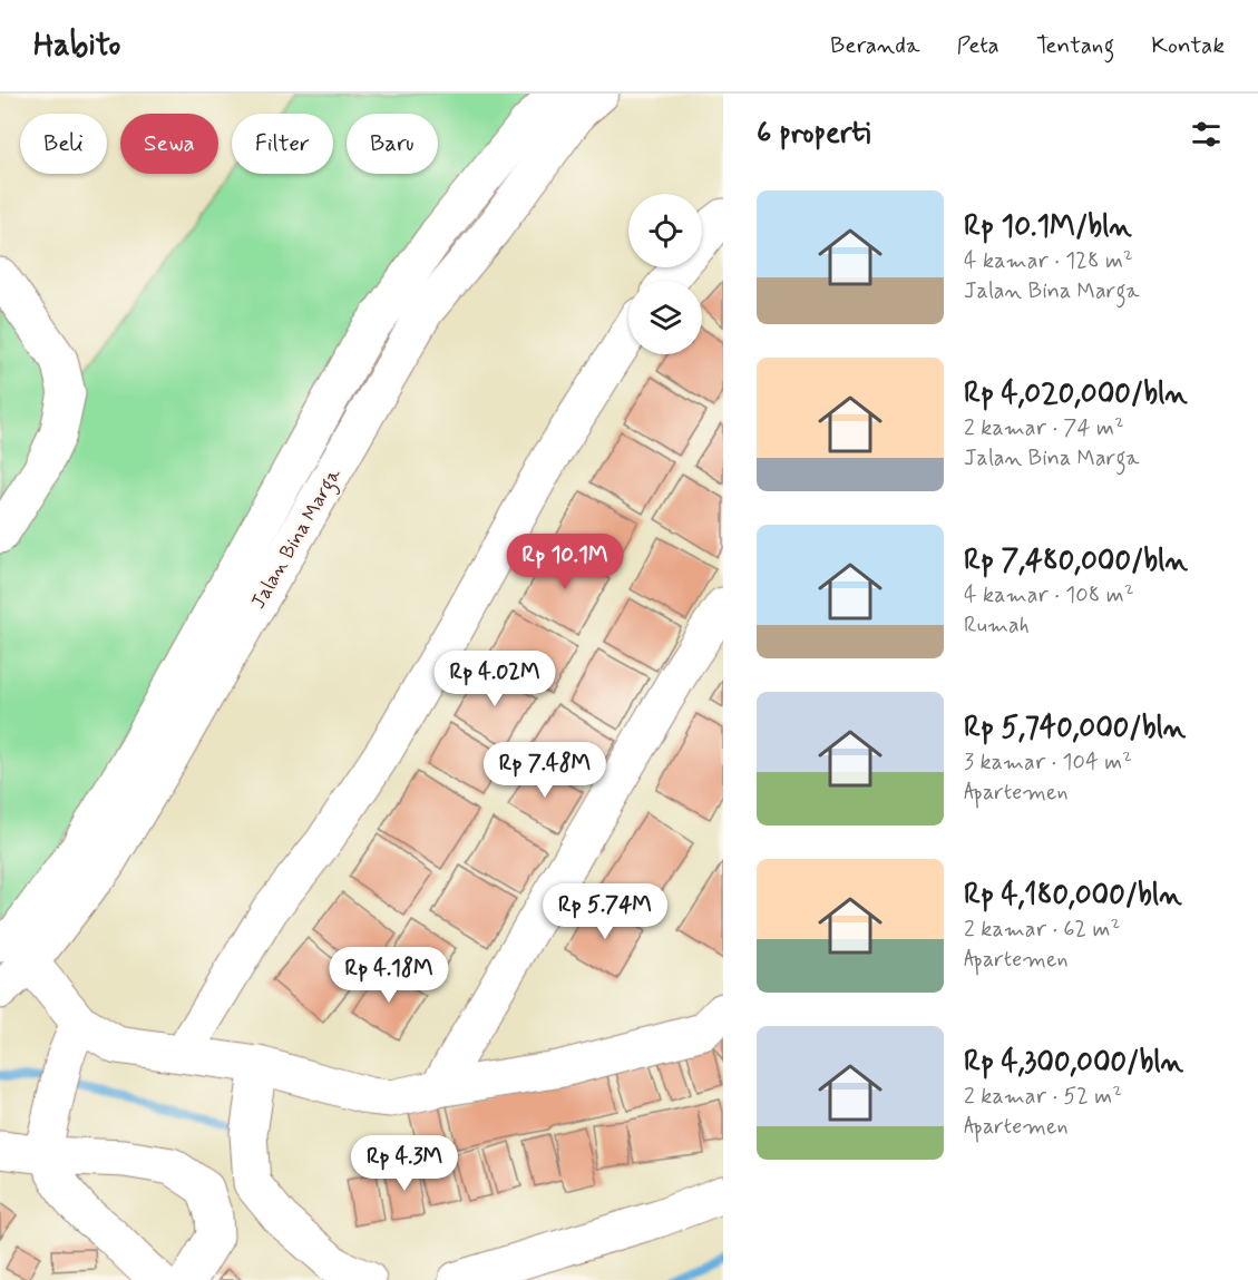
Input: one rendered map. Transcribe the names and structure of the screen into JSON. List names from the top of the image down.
{
  "streets": {
    "street": ["Jalan Bina Marga"]
  },
  "page": {
    "header": "Habito",
    "nav": [
      "Beranda",
      "Peta",
      "Tentang",
      "Kontak"
    ],
    "heading": "6 properti",
    "chip": [
      "Beli",
      "Sewa",
      "Filter",
      "Baru"
    ],
    "list": [
      {
        "name": "Rp 10.1M/bln",
        "note": "4 kamar · 128 m² · Jalan Bina Marga"
      },
      {
        "name": "Rp 4,020,000/bln",
        "note": "2 kamar · 74 m² · Jalan Bina Marga"
      },
      {
        "name": "Rp 7,480,000/bln",
        "note": "4 kamar · 108 m² · Rumah"
      },
      {
        "name": "Rp 5,740,000/bln",
        "note": "3 kamar · 104 m² · Apartemen"
      },
      {
        "name": "Rp 4,180,000/bln",
        "note": "2 kamar · 62 m² · Apartemen"
      },
      {
        "name": "Rp 4,300,000/bln",
        "note": "2 kamar · 52 m² · Apartemen"
      }
    ],
    "price": [
      "Rp 10.1M",
      "Rp 4.02M",
      "Rp 7.48M",
      "Rp 5.74M",
      "Rp 4.18M",
      "Rp 4.3M"
    ]
  }
}
